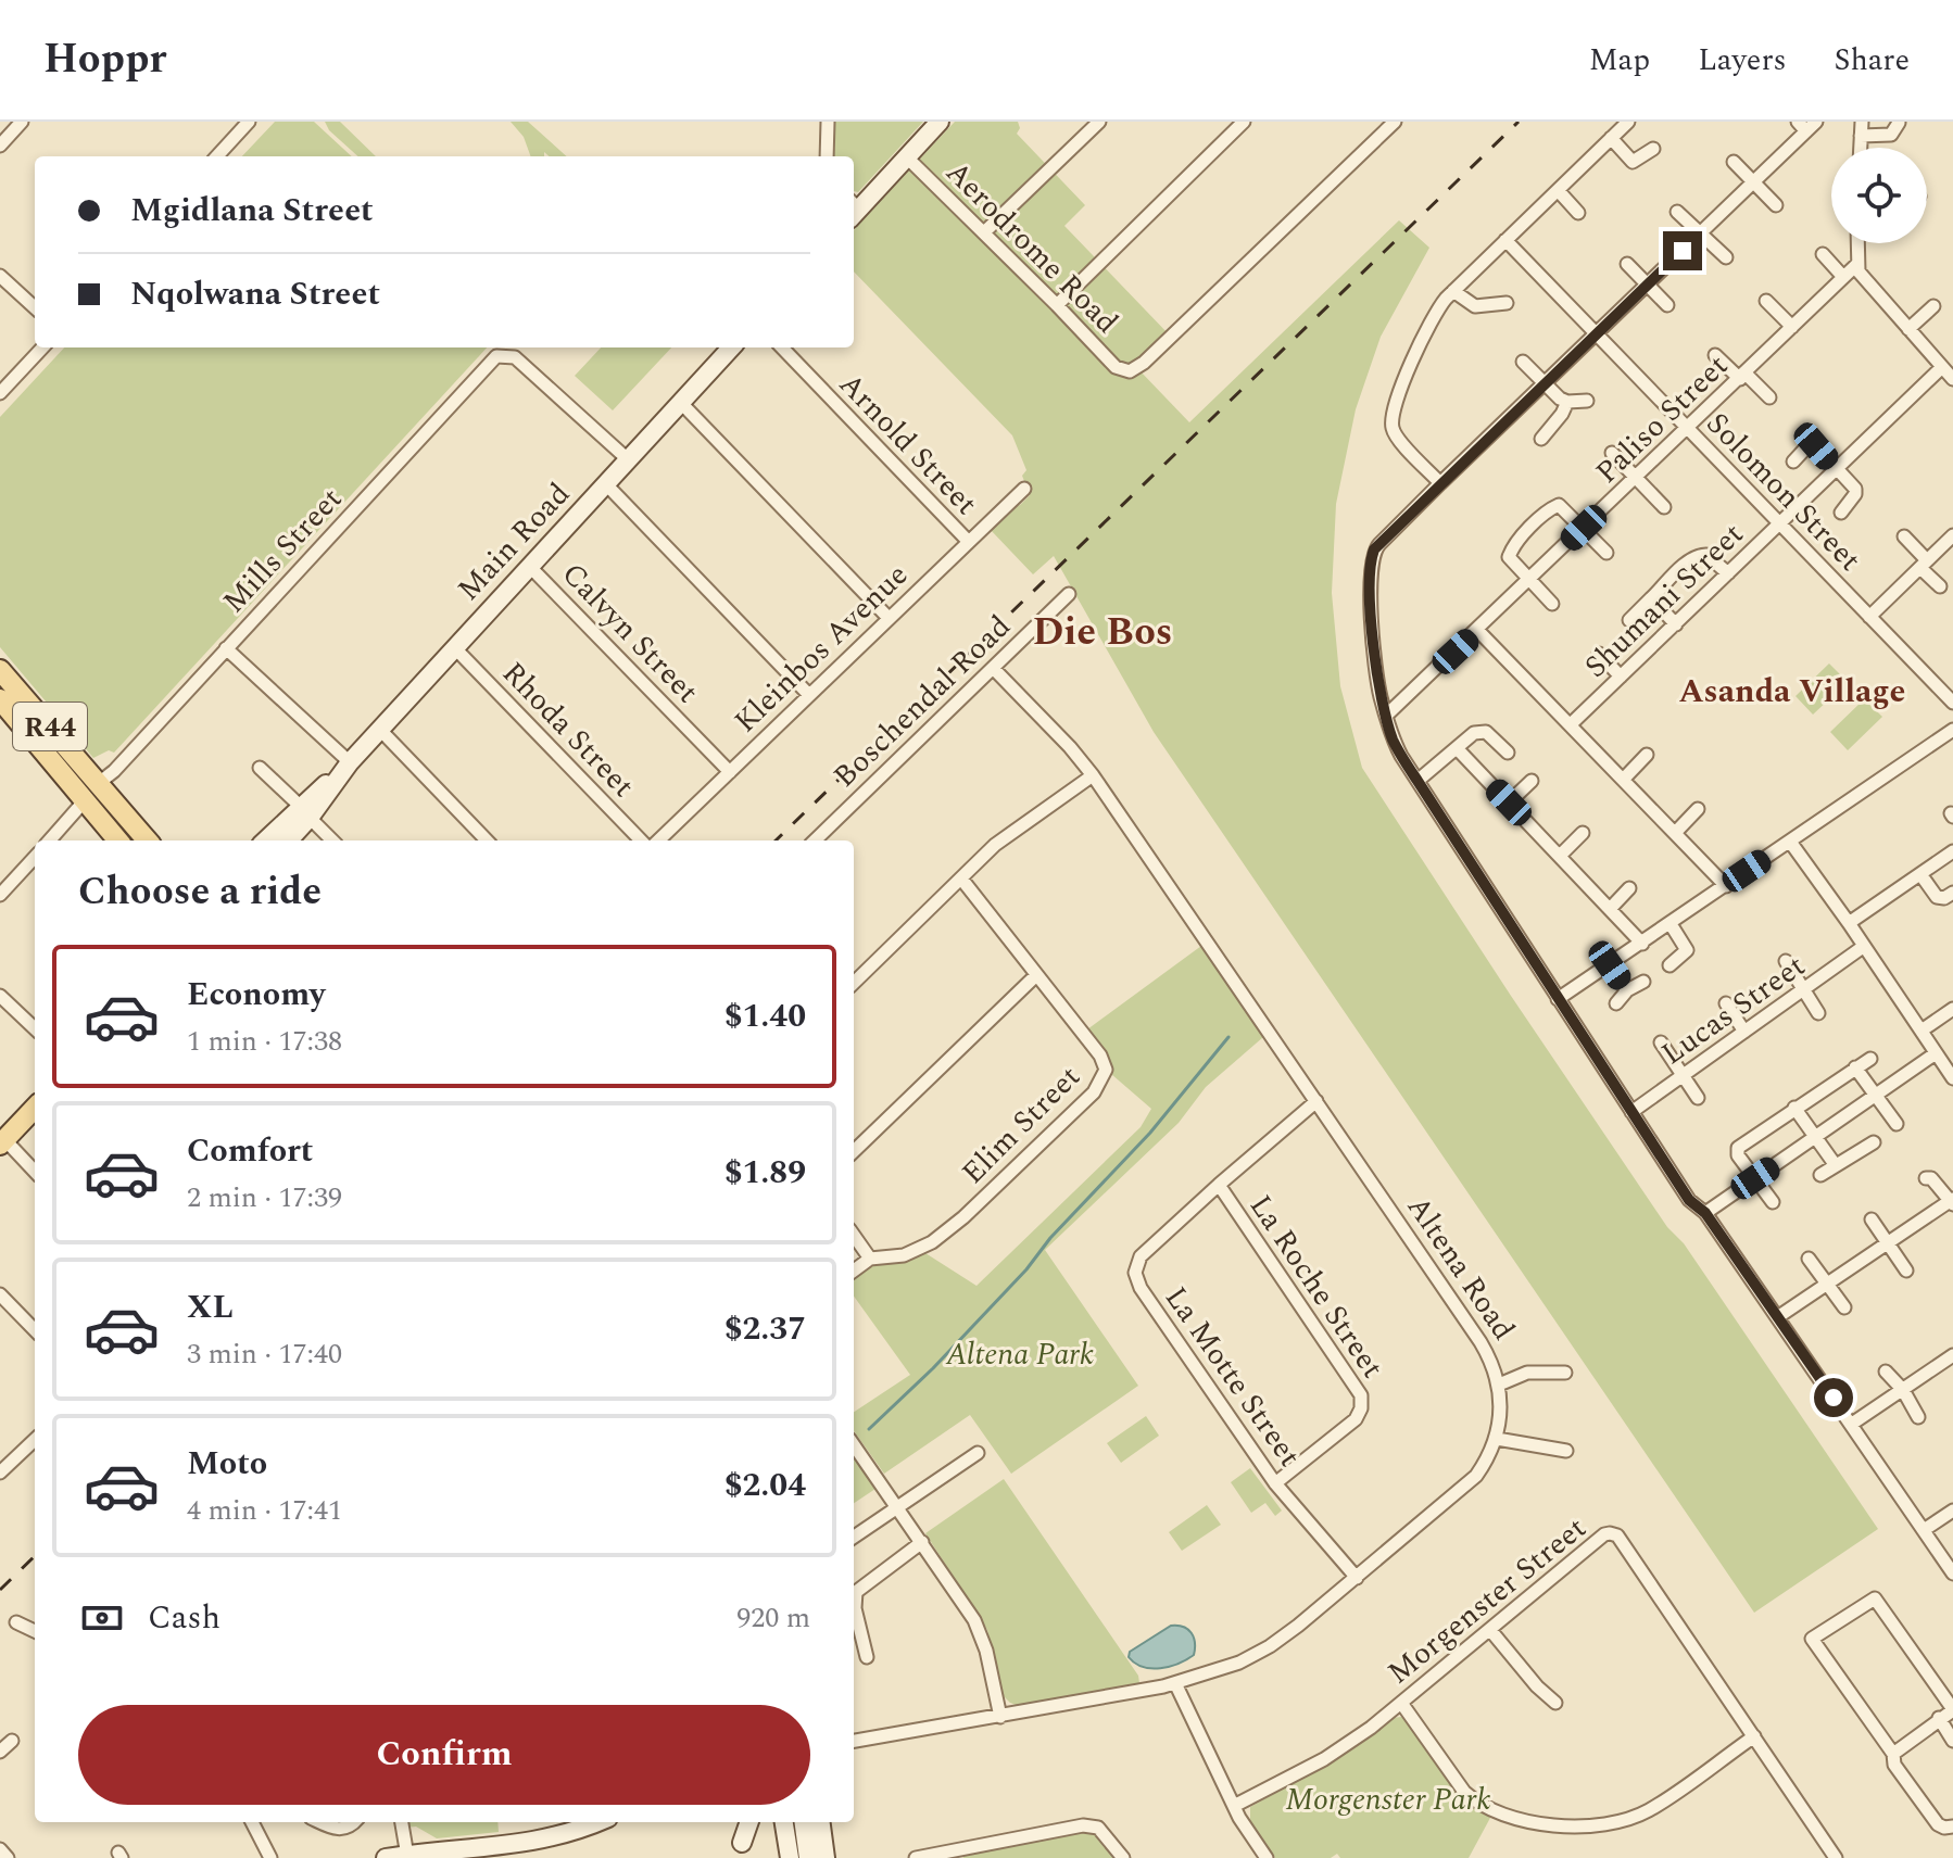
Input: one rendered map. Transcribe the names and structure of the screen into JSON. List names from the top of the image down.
{
  "streets": {
    "main road": ["Main Road", "R44"],
    "street": [
      "Aerodrome Road",
      "Paliso Street",
      "Arnold Street",
      "Solomon Street",
      "Mills Street",
      "Shumani Street",
      "Calvyn Street",
      "Kleinbos Avenue",
      "Boschendal Road",
      "Rhoda Street",
      "Lucas Street",
      "Elim Street",
      "Altena Road",
      "La Roche Street",
      "La Motte Street",
      "Morgenster Street"
    ]
  },
  "crossings": [
    ["Paliso Street", "Solomon Street"],
    ["Arnold Street", "Kleinbos Avenue"],
    ["Solomon Street", "Shumani Street"],
    ["Main Road", "Mills Street"],
    ["Main Road", "Calvyn Street"],
    ["Main Road", "Rhoda Street"],
    ["Mills Street", "R44"],
    ["Calvyn Street", "Kleinbos Avenue"],
    ["Boschendal Road", "Altena Road"],
    ["Altena Road", "La Motte Street"],
    ["La Roche Street", "La Motte Street"]
  ],
  "districts": ["Die Bos", "Asanda Village"],
  "parks": ["Altena Park", "Morgenster Park"],
  "page": {
    "header": "Hoppr",
    "nav": ["Map", "Layers", "Share"],
    "banner": ["Mgidlana Street", "Nqolwana Street"],
    "heading": "Choose a ride",
    "list": [
      {
        "name": "Economy",
        "note": "1 min · 17:38",
        "value": "$1.40"
      },
      {
        "name": "Comfort",
        "note": "2 min · 17:39",
        "value": "$1.89"
      },
      {
        "name": "XL",
        "note": "3 min · 17:40",
        "value": "$2.37"
      },
      {
        "name": "Moto",
        "note": "4 min · 17:41",
        "value": "$2.04"
      }
    ],
    "pay": ["Cash", "920 m"],
    "buttons": "Confirm"
  }
}
